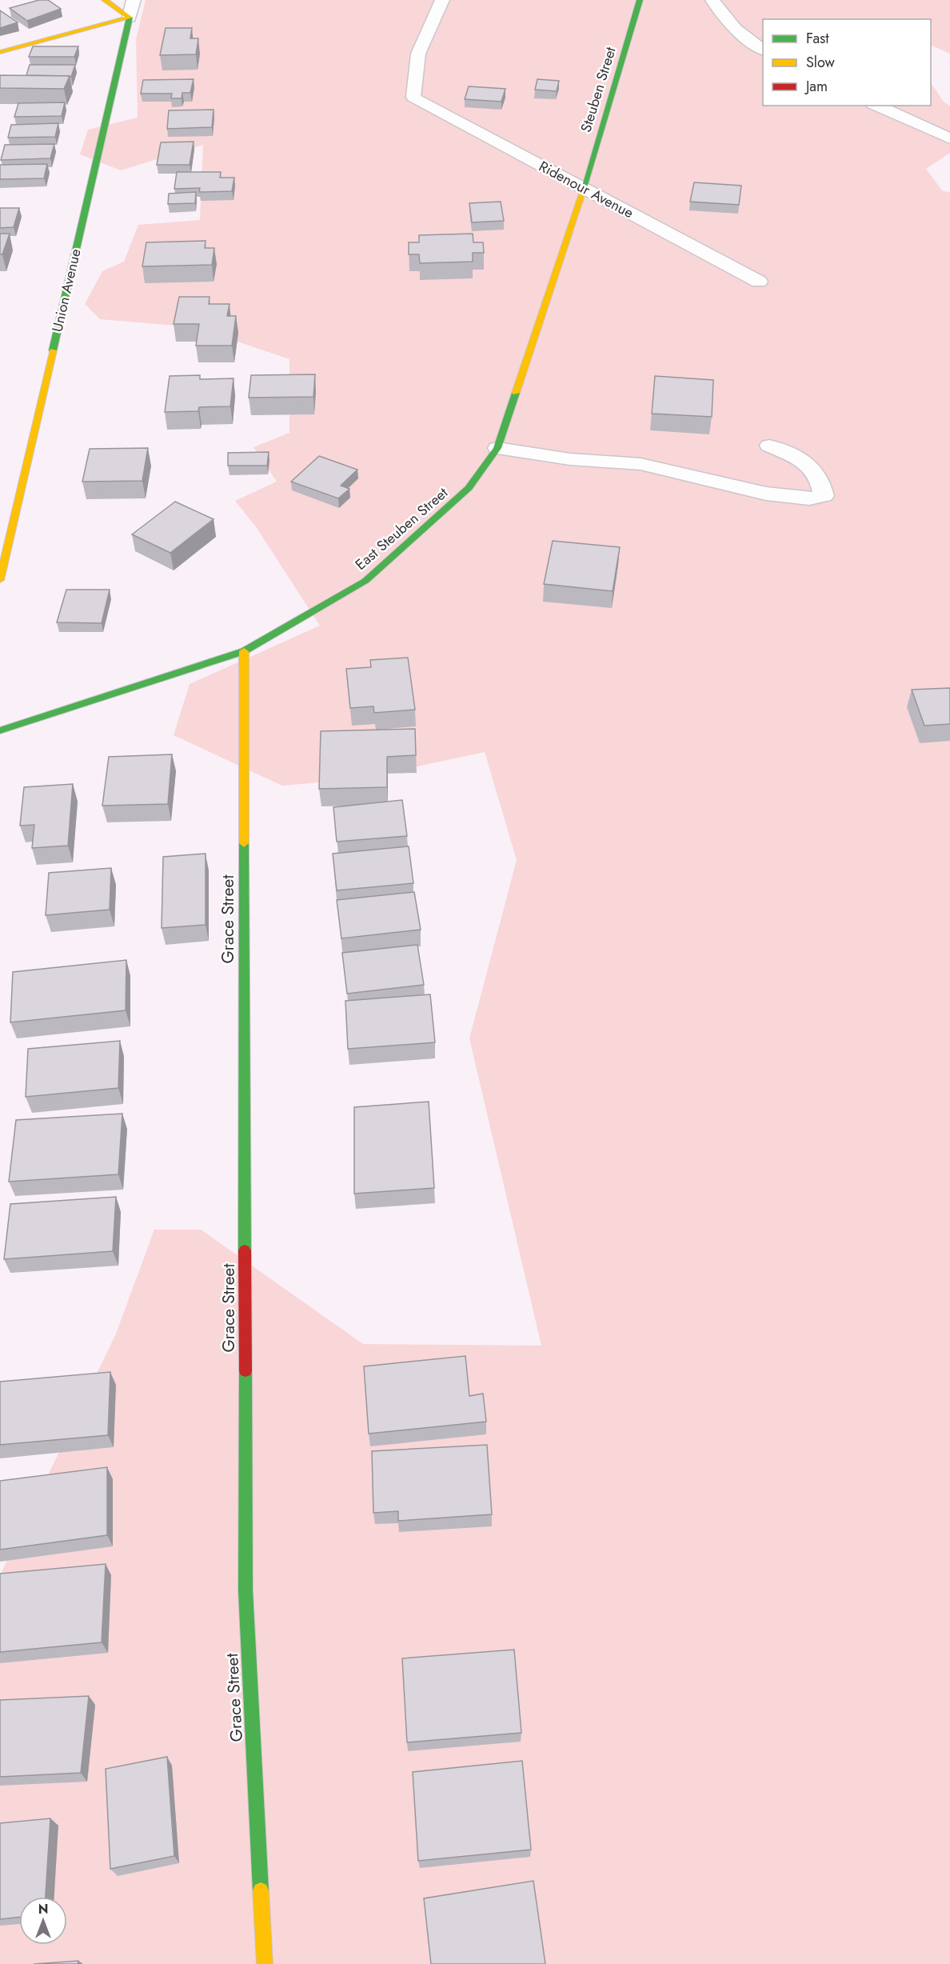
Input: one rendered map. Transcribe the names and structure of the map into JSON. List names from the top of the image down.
{
  "streets": {
    "street": [
      "Steuben Street",
      "Ridenour Avenue",
      "Union Avenue",
      "East Steuben Street",
      "Grace Street"
    ]
  },
  "crossings": [
    ["Steuben Street", "Ridenour Avenue"],
    ["Steuben Street", "East Steuben Street"],
    ["Ridenour Avenue", "East Steuben Street"],
    ["East Steuben Street", "Grace Street"]
  ],
  "legend": ["Fast", "Slow", "Jam"],
  "north": "top"
}
